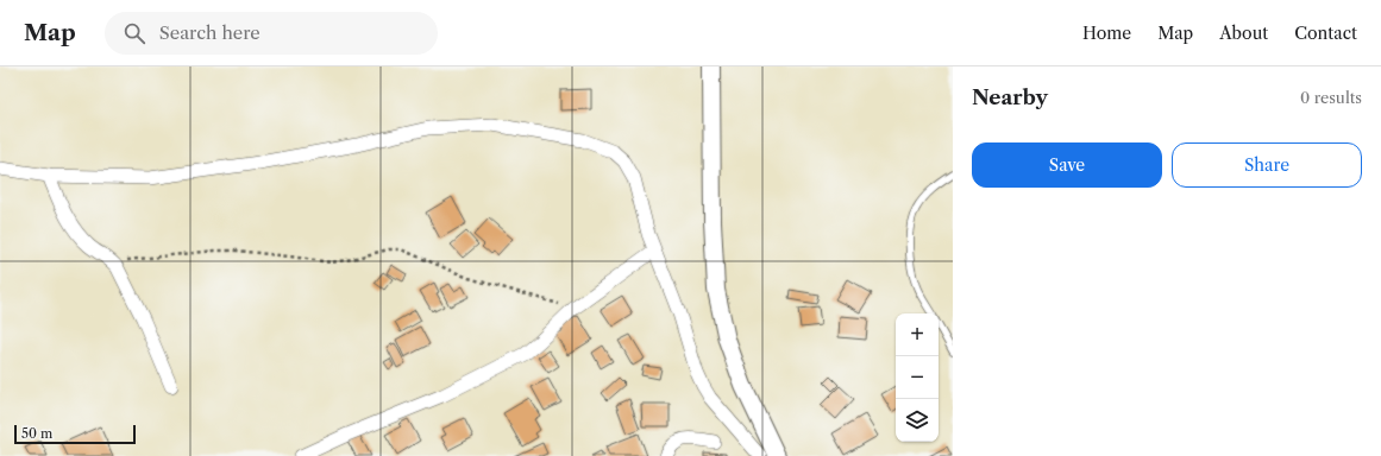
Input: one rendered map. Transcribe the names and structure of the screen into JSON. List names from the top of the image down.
{
  "scale_bar": "50 m",
  "page": {
    "header": "Map",
    "search": "Search here",
    "nav": [
      "Home",
      "Map",
      "About",
      "Contact"
    ],
    "heading": ["Nearby", "0 results"],
    "buttons": ["Save", "Share"],
    "map_buttons": ["+", "−"],
    "scale": "50 m"
  }
}
